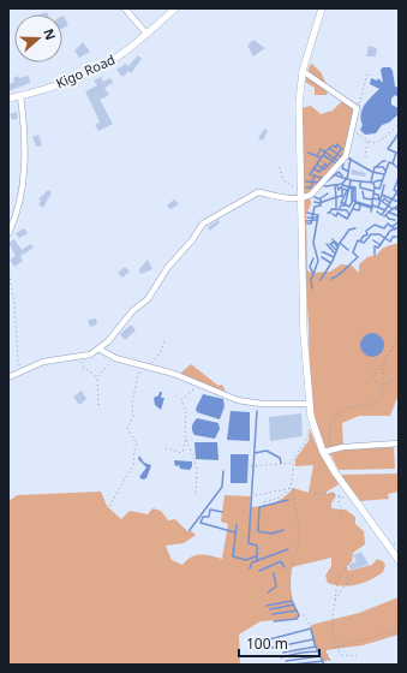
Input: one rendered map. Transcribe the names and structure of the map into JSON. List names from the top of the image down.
{
  "streets": {
    "street": ["Kigo Road"]
  },
  "scale_bar": "100 m",
  "north": "right"
}
